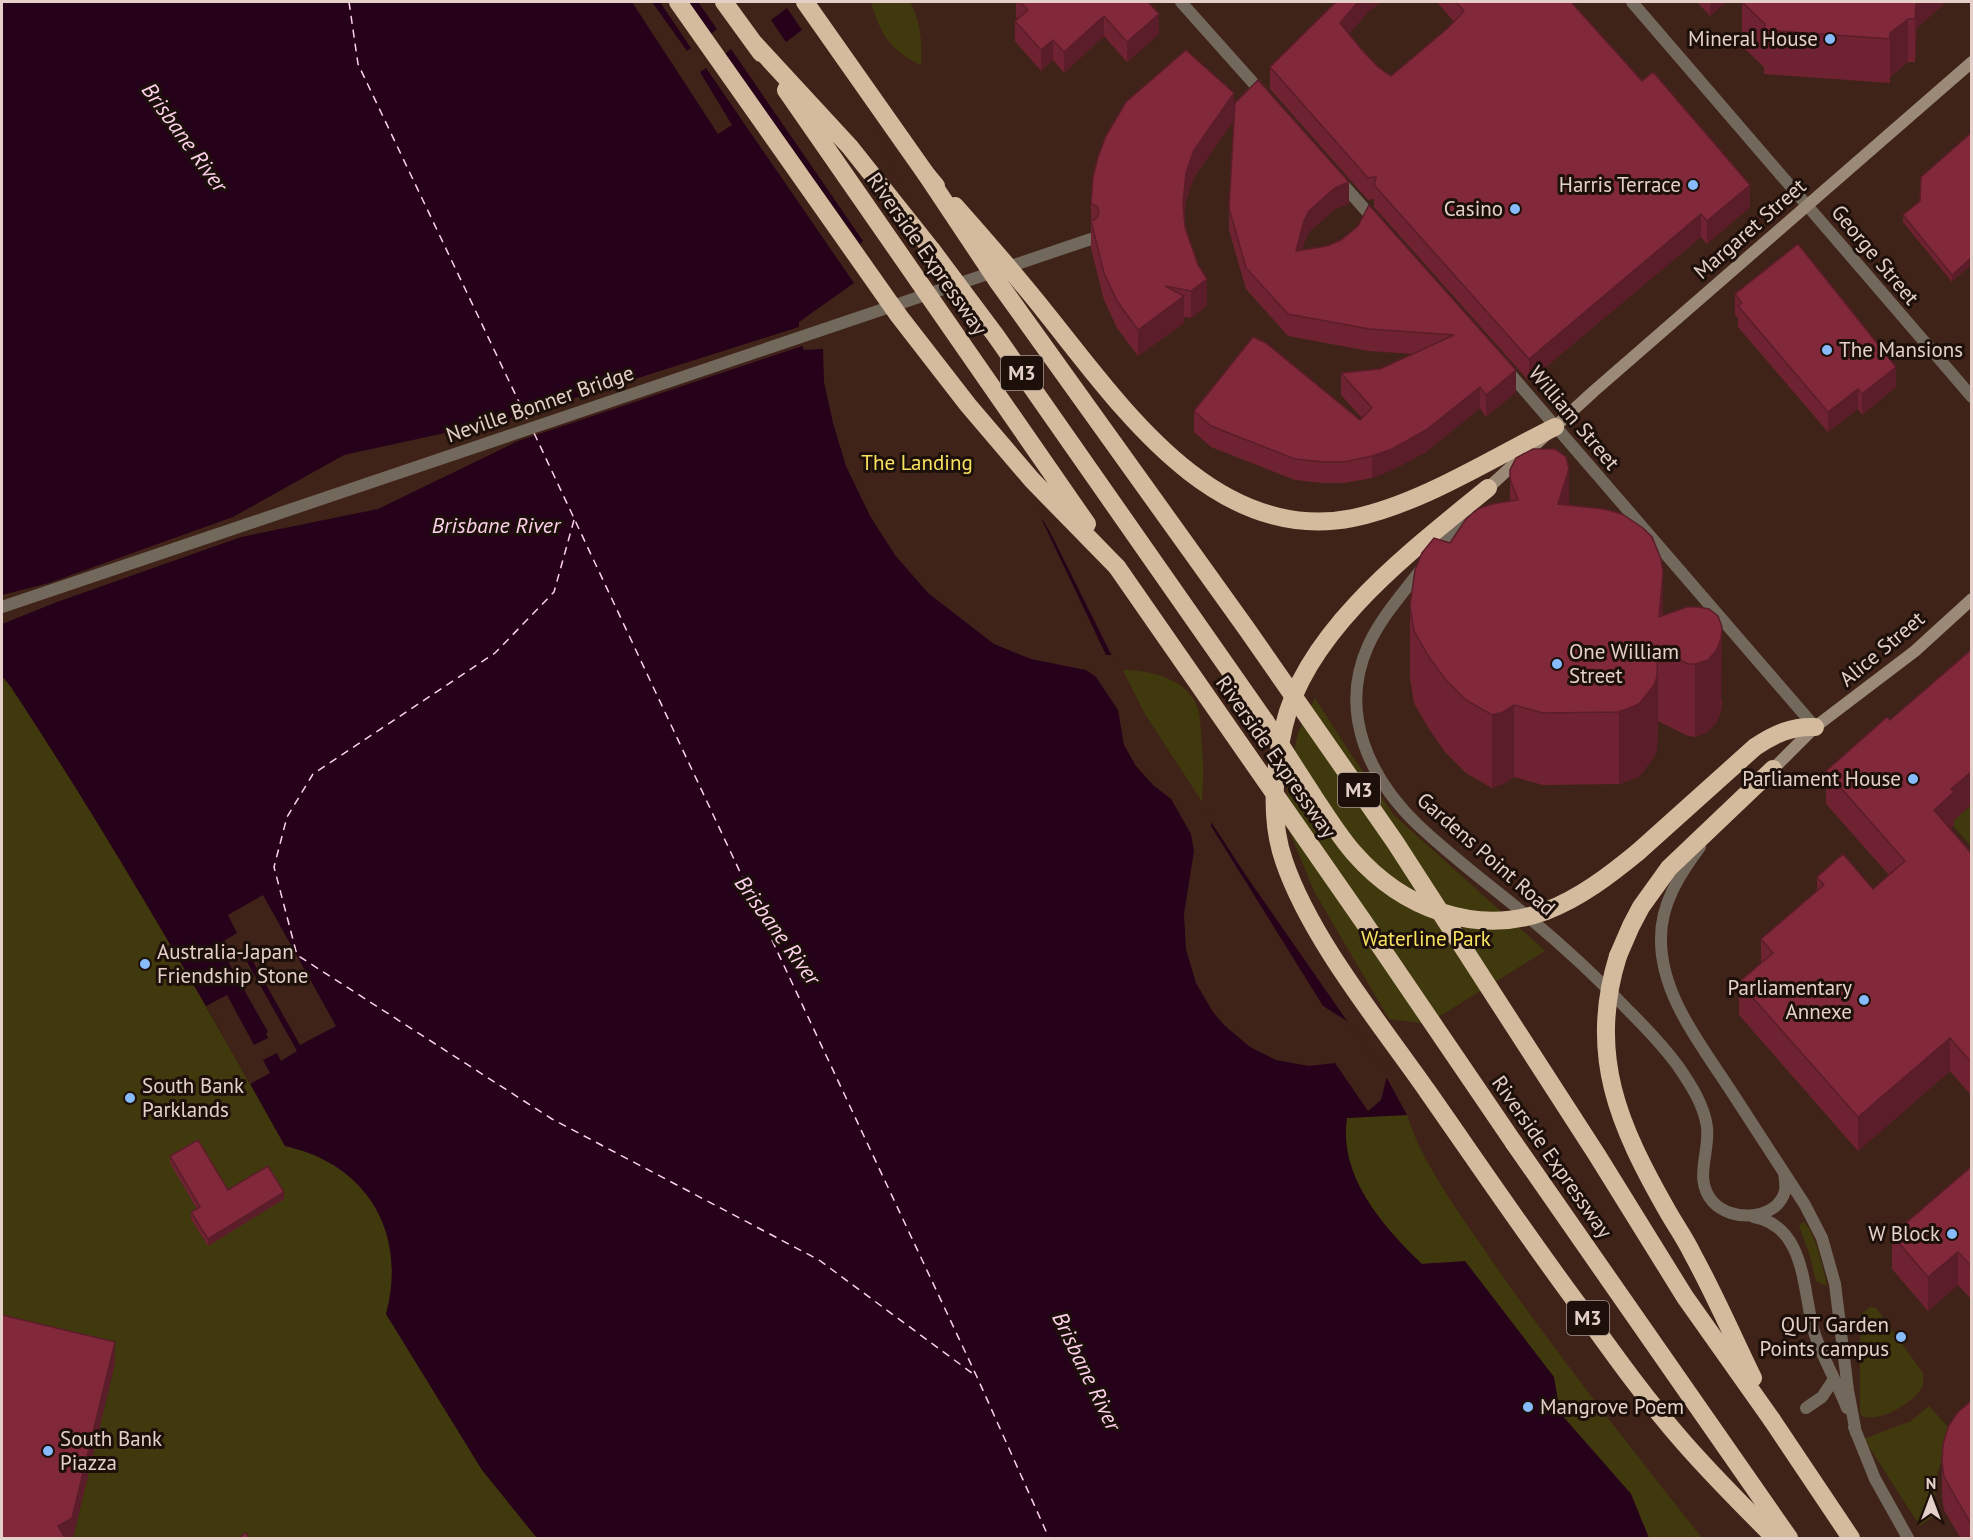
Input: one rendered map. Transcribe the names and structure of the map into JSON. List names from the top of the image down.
{
  "streets": {
    "highway": ["Riverside Expressway", "M3"],
    "main road": ["Margaret Street", "Alice Street"],
    "street": [
      "George Street",
      "Neville Bonner Bridge",
      "William Street",
      "Gardens Point Road"
    ]
  },
  "crossings": [
    ["Margaret Street", "George Street"],
    ["Margaret Street", "M3"],
    ["Margaret Street", "William Street"],
    ["Riverside Expressway", "M3"],
    ["M3", "William Street"],
    ["M3", "Alice Street"],
    ["M3", "Gardens Point Road"],
    ["William Street", "Alice Street"]
  ],
  "water": ["Brisbane River"],
  "parks": ["The Landing", "Waterline Park"],
  "places": [
    "Mineral House",
    "Harris Terrace",
    "Casino",
    "The Mansions",
    "One William Street",
    "Parliament House",
    "Australia-Japan Friendship Stone",
    "Parliamentary Annexe",
    "South Bank Parklands",
    "W Block",
    "QUT Garden Points campus",
    "Mangrove Poem",
    "South Bank Piazza"
  ],
  "north": "top"
}
